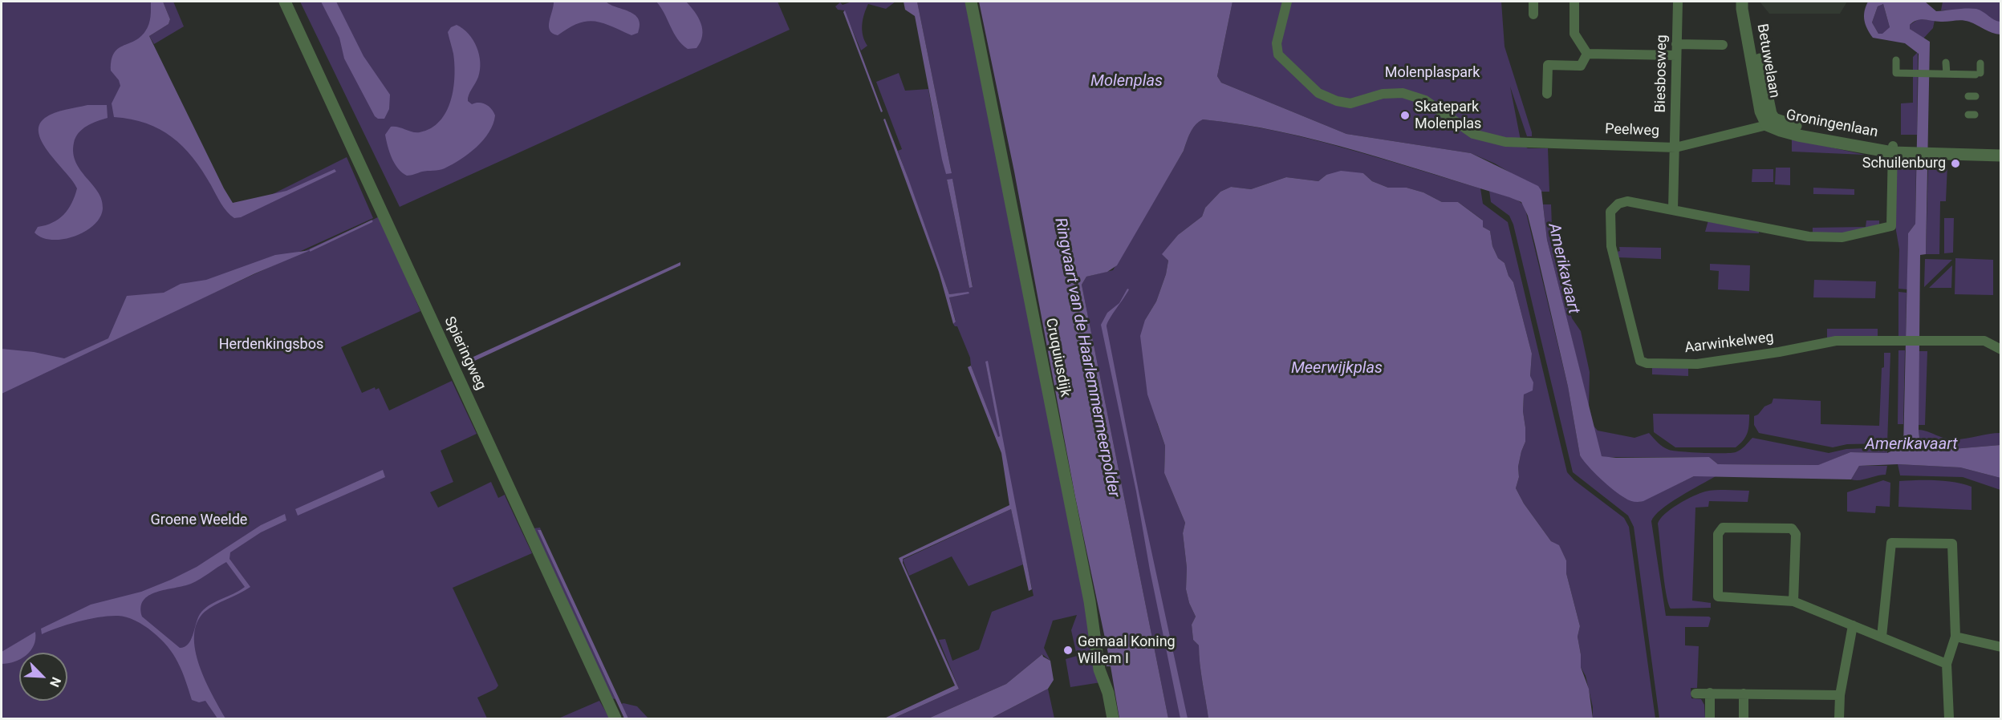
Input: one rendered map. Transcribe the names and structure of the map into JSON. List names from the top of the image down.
{
  "streets": {
    "street": [
      "Betuwelaan",
      "Biesbosweg",
      "Groningenlaan",
      "Peelweg",
      "Aarwinkelweg",
      "Spieringweg",
      "Cruquiusdijk"
    ]
  },
  "crossings": [
    ["Betuwelaan", "Groningenlaan"],
    ["Betuwelaan", "Peelweg"],
    ["Biesbosweg", "Peelweg"],
    ["Groningenlaan", "Peelweg"],
    ["Groningenlaan", "Aarwinkelweg"]
  ],
  "water": [
    "Molenplas",
    "Amerikavaart",
    "Ringvaart van de Haarlemmermeerpolder",
    "Meerwijkplas"
  ],
  "parks": ["Molenplaspark", "Herdenkingsbos", "Groene Weelde"],
  "places": ["Skatepark Molenplas", "Schuilenburg", "Gemaal Koning Willem I"],
  "north": "bottom right"
}
